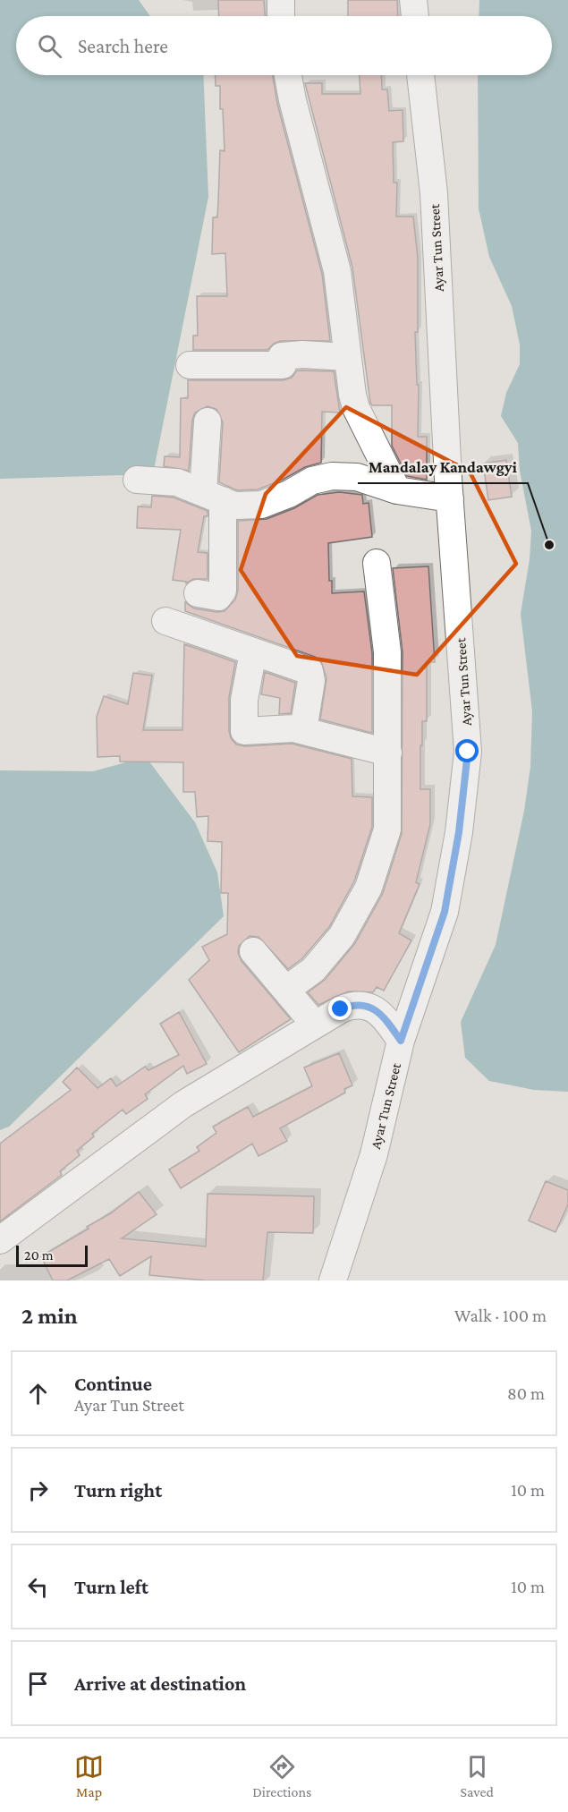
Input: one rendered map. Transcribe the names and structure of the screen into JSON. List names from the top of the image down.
{
  "streets": {
    "street": ["Ayar Tun Street"]
  },
  "places": ["Mandalay Kandawgyi"],
  "scale_bar": "20 m",
  "page": {
    "search": "Search here",
    "scale": "20 m",
    "heading": ["2 min", "Walk · 100 m"],
    "list": [
      ["Continue", "Ayar Tun Street", "80 m"],
      ["Turn right", "10 m"],
      ["Turn left", "10 m"],
      "Arrive at destination"
    ],
    "nav": ["Map", "Directions", "Saved"]
  }
}
